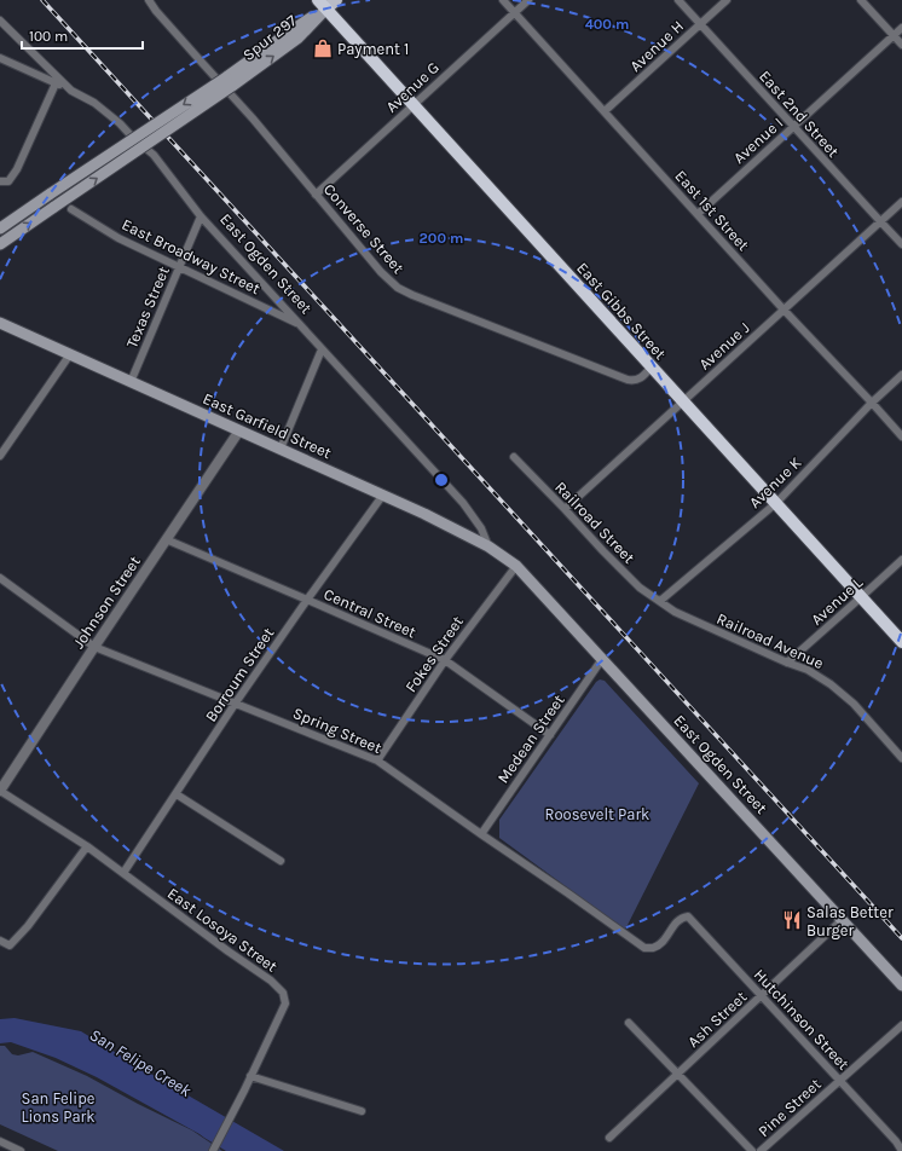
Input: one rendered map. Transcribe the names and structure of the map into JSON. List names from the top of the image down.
{
  "streets": {
    "highway": ["East Gibbs Street"],
    "main road": ["Spur 297", "East Ogden Street", "East Garfield Street"],
    "street": [
      "Avenue H",
      "Avenue G",
      "East 2nd Street",
      "Avenue I",
      "East 1st Street",
      "Converse Street",
      "East Broadway Street",
      "Texas Street",
      "Avenue J",
      "Avenue K",
      "Railroad Street",
      "Avenue L",
      "Johnson Street",
      "Central Street",
      "Railroad Avenue",
      "Fokes Street",
      "Borroum Street",
      "Spring Street",
      "Medean Street",
      "East Losoya Street",
      "Ash Street",
      "Hutchinson Street",
      "Pine Street"
    ]
  },
  "crossings": [
    ["Spur 297", "East Gibbs Street"],
    ["Avenue H", "East 2nd Street"],
    ["Avenue H", "East 1st Street"],
    ["Avenue G", "East 1st Street"],
    ["Avenue G", "Converse Street"],
    ["Avenue G", "East Gibbs Street"],
    ["East 2nd Street", "Avenue I"],
    ["East 2nd Street", "Avenue J"],
    ["Avenue I", "East 1st Street"],
    ["East 1st Street", "Avenue J"],
    ["East 1st Street", "Avenue K"],
    ["Converse Street", "East Gibbs Street"],
    ["East Broadway Street", "East Ogden Street"],
    ["East Broadway Street", "Texas Street"],
    ["East Ogden Street", "Texas Street"],
    ["East Ogden Street", "East Garfield Street"],
    ["East Ogden Street", "Fokes Street"],
    ["East Ogden Street", "Medean Street"],
    ["East Ogden Street", "Ash Street"],
    ["Texas Street", "East Garfield Street"],
    ["East Gibbs Street", "Avenue J"],
    ["East Gibbs Street", "Avenue K"],
    ["East Gibbs Street", "Avenue L"],
    ["Avenue J", "Railroad Street"],
    ["East Garfield Street", "Johnson Street"],
    ["East Garfield Street", "Fokes Street"],
    ["East Garfield Street", "Borroum Street"],
    ["Avenue K", "Railroad Street"],
    ["Avenue K", "Railroad Avenue"],
    ["Railroad Street", "Railroad Avenue"],
    ["Avenue L", "Railroad Avenue"],
    ["Johnson Street", "Central Street"],
    ["Johnson Street", "Spring Street"],
    ["Johnson Street", "East Losoya Street"],
    ["Central Street", "Fokes Street"],
    ["Central Street", "Borroum Street"],
    ["Central Street", "Medean Street"],
    ["Fokes Street", "Spring Street"],
    ["Borroum Street", "Spring Street"],
    ["Borroum Street", "East Losoya Street"],
    ["Spring Street", "Medean Street"],
    ["Spring Street", "Hutchinson Street"],
    ["Ash Street", "Hutchinson Street"],
    ["Hutchinson Street", "Pine Street"]
  ],
  "water": ["San Felipe Creek"],
  "parks": ["Roosevelt Park", "San Felipe Lions Park"],
  "places": {
    "shop": ["Payment 1"],
    "restaurant": ["Salas Better Burger"]
  },
  "scale_bar": "100 m",
  "rings": ["400 m", "200 m"]
}
